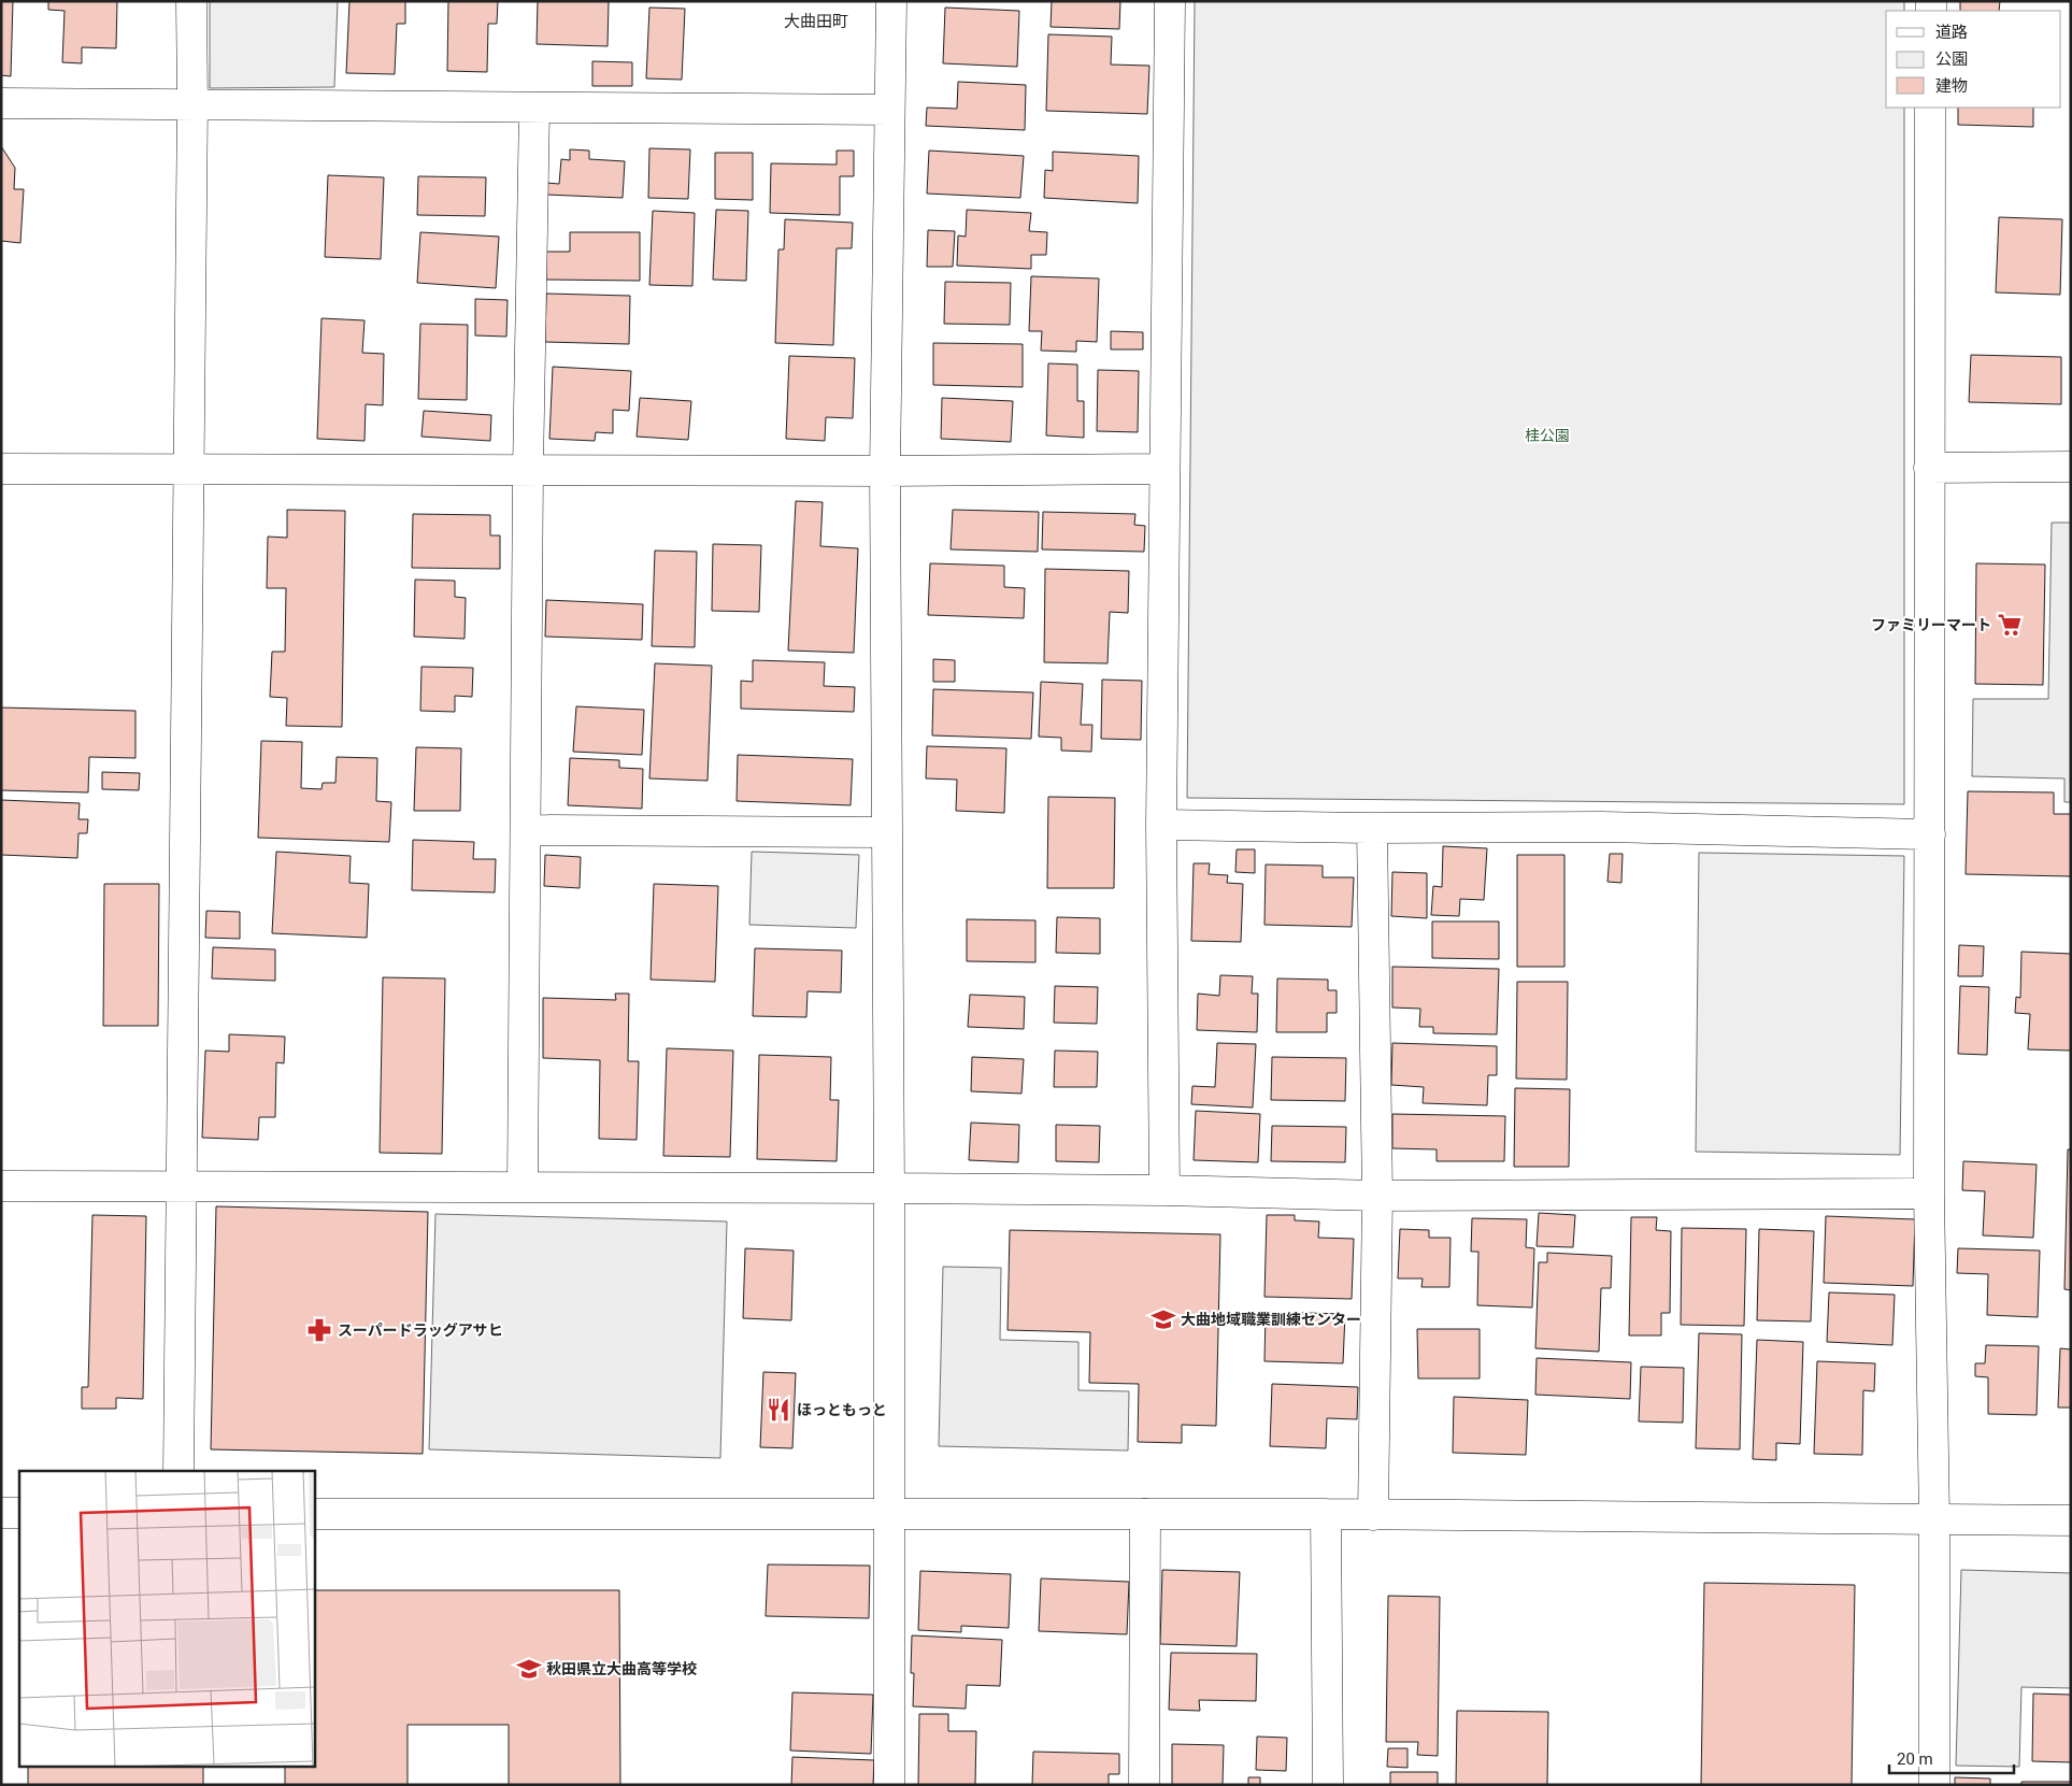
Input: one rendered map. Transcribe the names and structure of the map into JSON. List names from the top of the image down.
{
  "districts": ["大曲田町"],
  "parks": ["桂公園"],
  "places": {
    "supermarket": ["ファミリーマート"],
    "school or university": ["大曲地域職業訓練センター", "秋田県立大曲高等学校"],
    "pharmacy": ["スーパードラッグアサヒ"],
    "restaurant": ["ほっともっと"]
  },
  "legend": ["道路", "公園", "建物"],
  "scale_bar": "20 m"
}
